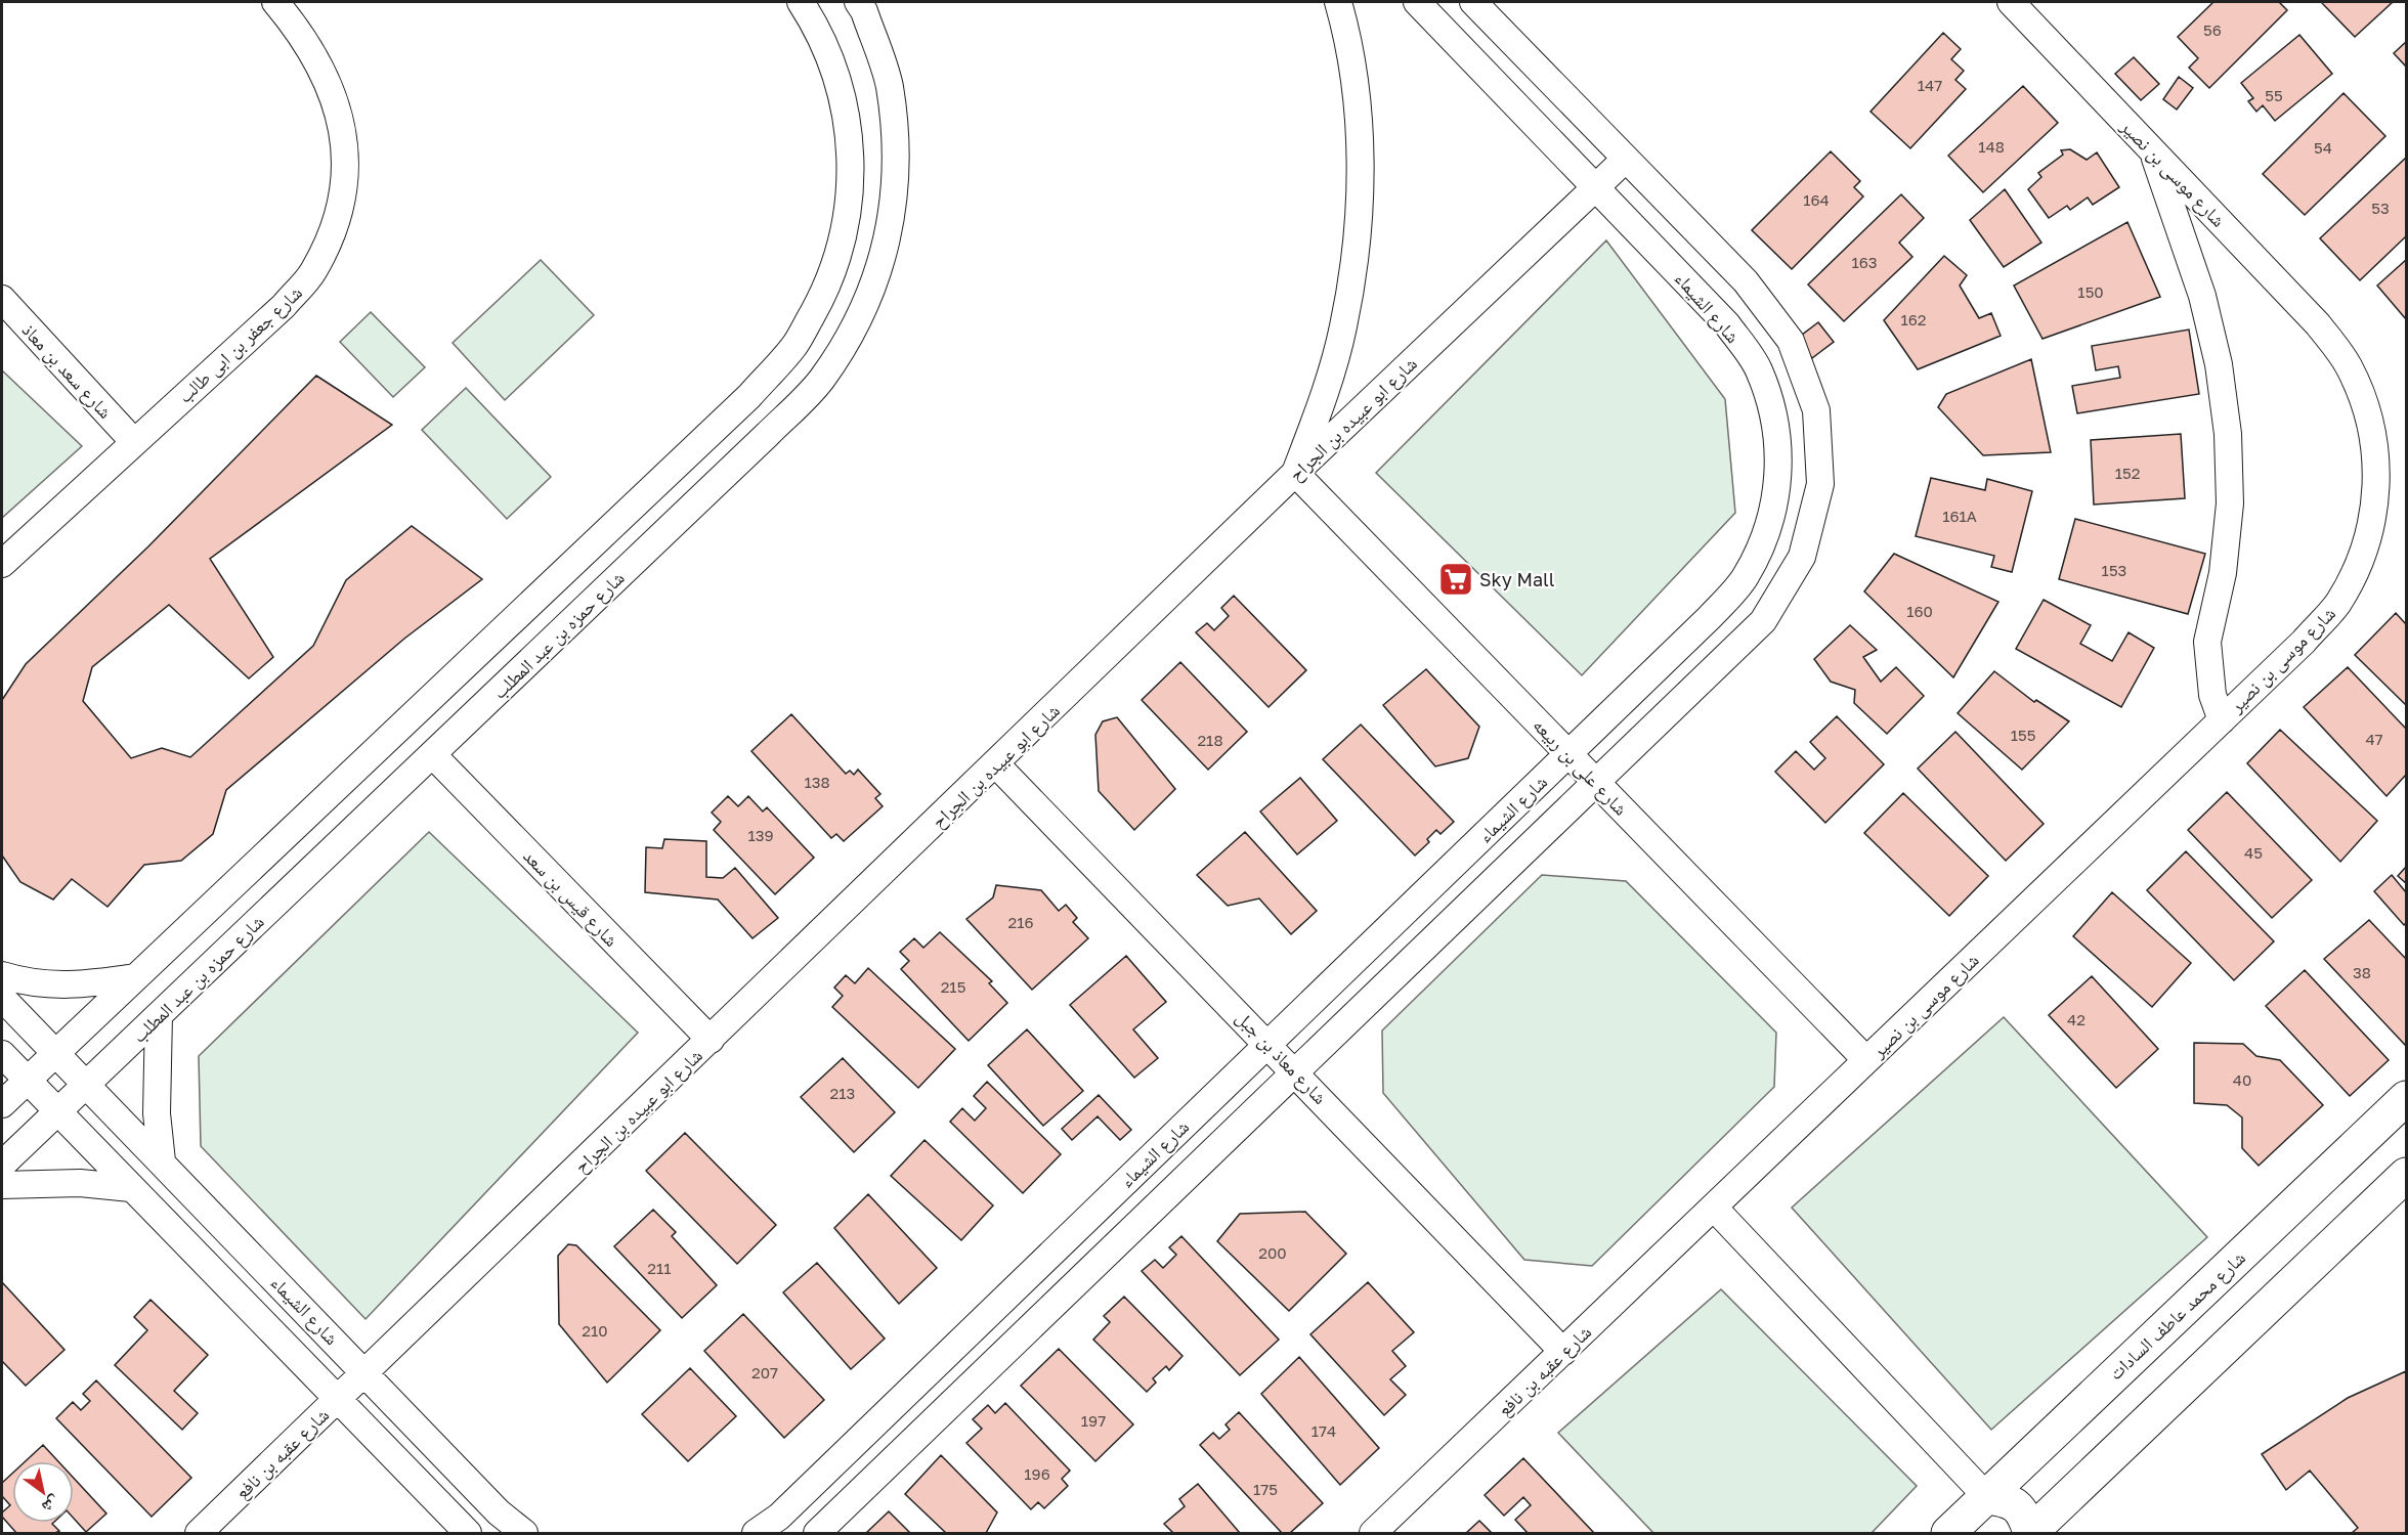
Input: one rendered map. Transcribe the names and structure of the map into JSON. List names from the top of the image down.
{
  "streets": {
    "street": [
      "شارع موسى بن نصير",
      "شارع الشيماء",
      "شارع جعفر بن ابى طالب",
      "شارع سعد بن معاذ",
      "شارع ابو عبيده بن الجراح",
      "شارع حمزه بن عبد المطلب",
      "شارع على بن ربيعه",
      "شارع قيس بن سعد",
      "شارع معاذ بن جبل",
      "شارع محمد عاطف السادات",
      "شارع عقبه بن نافع"
    ]
  },
  "crossings": [
    ["شارع موسى بن نصير", "شارع على بن ربيعه"],
    ["شارع موسى بن نصير", "شارع عقبه بن نافع"],
    ["شارع الشيماء", "شارع ابو عبيده بن الجراح"],
    ["شارع الشيماء", "شارع حمزه بن عبد المطلب"],
    ["شارع الشيماء", "شارع على بن ربيعه"],
    ["شارع الشيماء", "شارع معاذ بن جبل"],
    ["شارع الشيماء", "شارع عقبه بن نافع"],
    ["شارع جعفر بن ابى طالب", "شارع سعد بن معاذ"],
    ["شارع ابو عبيده بن الجراح", "شارع على بن ربيعه"],
    ["شارع ابو عبيده بن الجراح", "شارع قيس بن سعد"],
    ["شارع ابو عبيده بن الجراح", "شارع معاذ بن جبل"],
    ["شارع ابو عبيده بن الجراح", "شارع عقبه بن نافع"],
    ["شارع حمزه بن عبد المطلب", "شارع قيس بن سعد"],
    ["شارع معاذ بن جبل", "شارع عقبه بن نافع"]
  ],
  "places": {
    "supermarket": ["Sky Mall"]
  },
  "house_numbers": [
    "56",
    "147",
    "55",
    "148",
    "54",
    "164",
    "53",
    "163",
    "150",
    "162",
    "152",
    "161A",
    "153",
    "160",
    "155",
    "47",
    "218",
    "138",
    "139",
    "45",
    "216",
    "38",
    "215",
    "42",
    "40",
    "213",
    "200",
    "211",
    "210",
    "207",
    "197",
    "174",
    "196",
    "175"
  ],
  "north": "bottom right"
}
